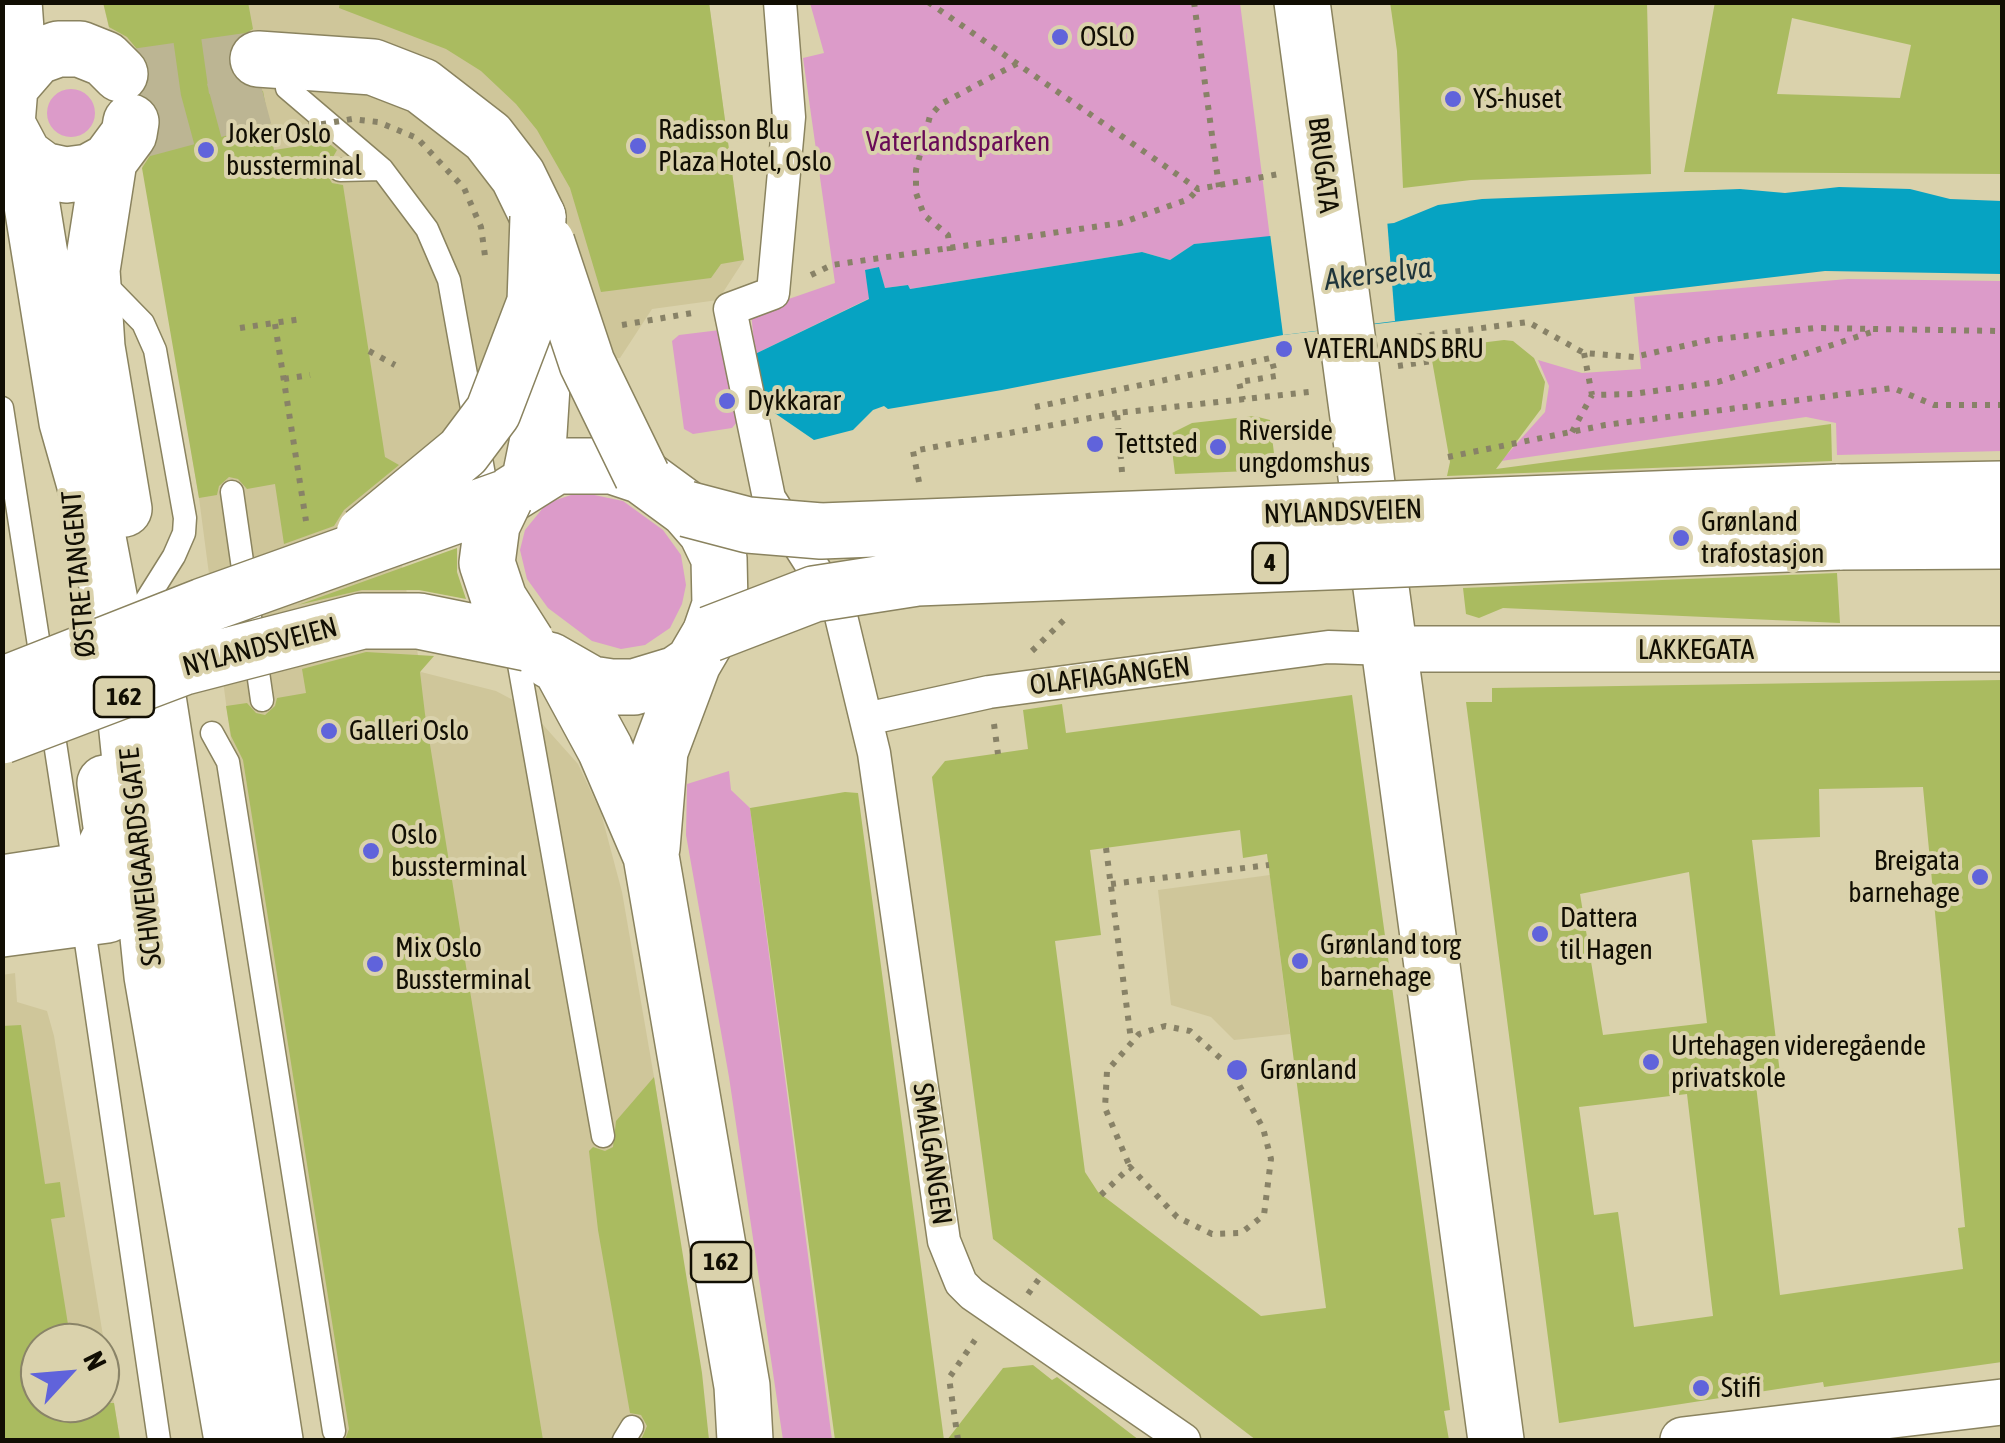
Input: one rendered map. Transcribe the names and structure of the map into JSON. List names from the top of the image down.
{
  "streets": {
    "main road": [
      "BRUGATA",
      "NYLANDSVEIEN",
      "4",
      "162",
      "SCHWEIGAARDS GATE"
    ],
    "street": ["LAKKEGATA", "OLAFIAGANGEN", "SMALGANGEN"]
  },
  "crossings": [
    ["NYLANDSVEIEN", "162"],
    ["LAKKEGATA", "OLAFIAGANGEN"],
    ["OLAFIAGANGEN", "SMALGANGEN"],
    ["162", "SCHWEIGAARDS GATE"]
  ],
  "water": ["Akerselva"],
  "parks": ["Vaterlandsparken"],
  "places": [
    "OSLO",
    "YS-huset",
    "Radisson Blu Plaza Hotel, Oslo",
    "Joker Oslo bussterminal",
    "VATERLANDS BRU",
    "Dykkarar",
    "Tettsted",
    "Riverside ungdomshus",
    "Grønland trafostasjon",
    "Galleri Oslo",
    "Oslo bussterminal",
    "Breigata barnehage",
    "Dattera til Hagen",
    "Grønland torg barnehage",
    "Mix Oslo Bussterminal",
    "Urtehagen videregående privatskole",
    "Grønland",
    "Stifi"
  ],
  "north": "top right"
}
